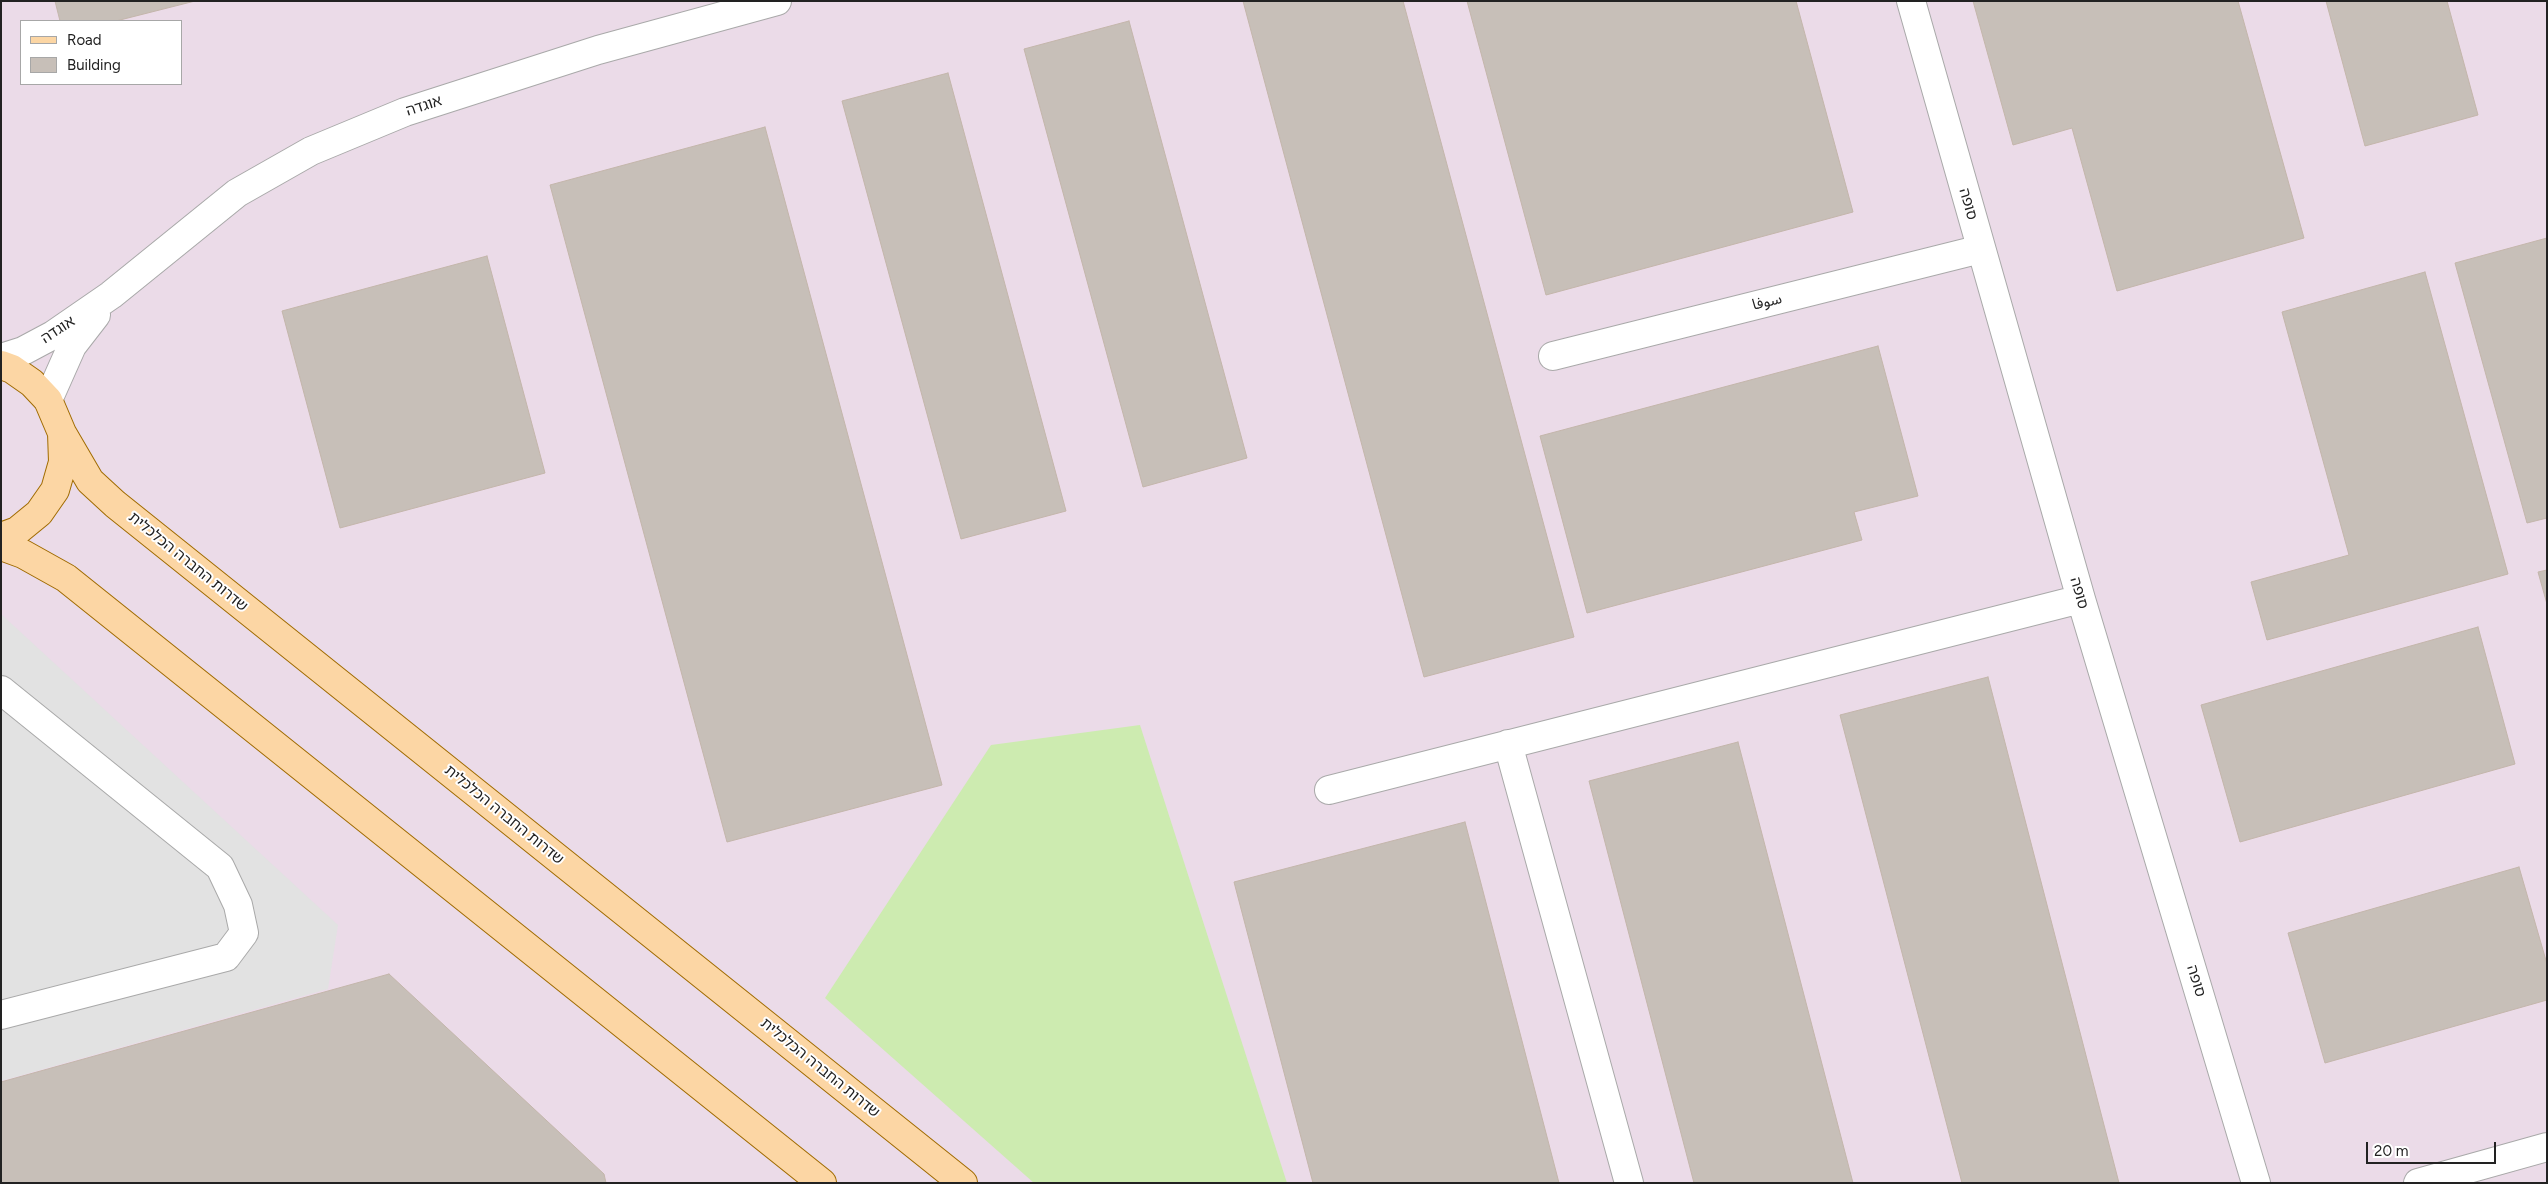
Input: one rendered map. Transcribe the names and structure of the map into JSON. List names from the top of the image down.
{
  "streets": {
    "main road": ["שדרות החברה הכלכלית"],
    "street": ["אוגדה", "סופה", "سوفا"]
  },
  "crossings": [
    ["סופה", "سوفا"]
  ],
  "legend": ["Road", "Building"],
  "scale_bar": "20 m"
}
